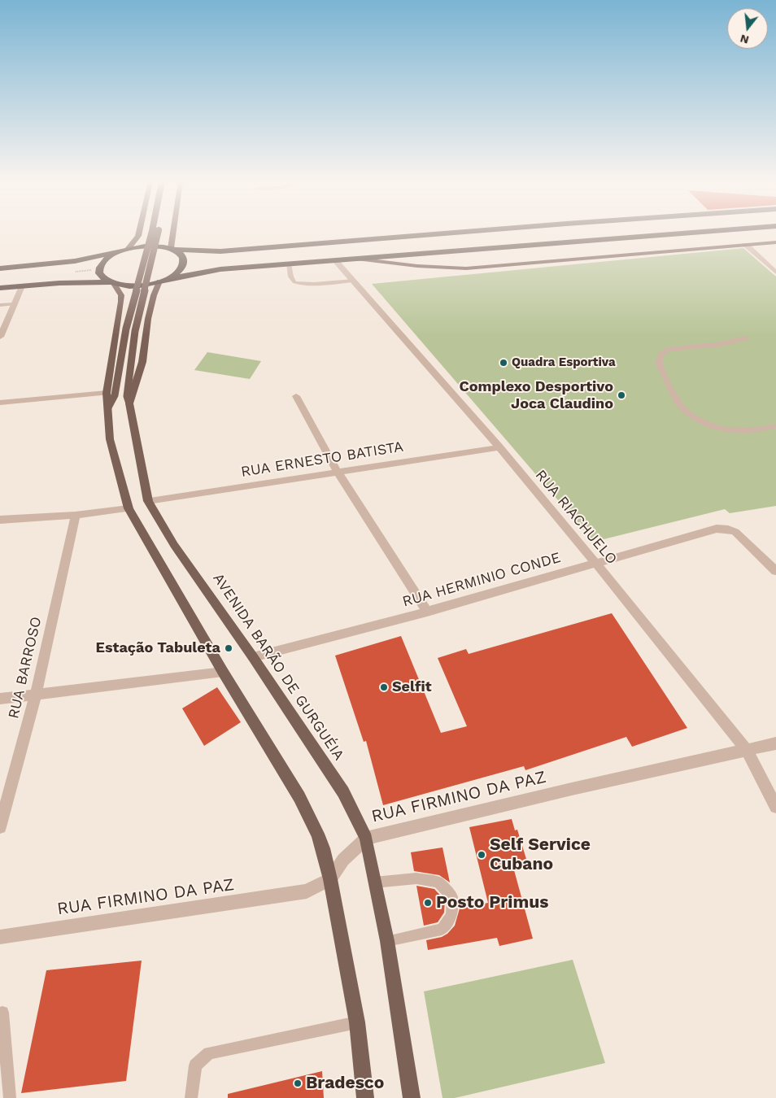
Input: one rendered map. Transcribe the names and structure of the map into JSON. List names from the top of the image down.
{
  "streets": {
    "main road": ["AVENIDA BARÃO DE GURGUÉIA"],
    "street": [
      "RUA ERNESTO BATISTA",
      "RUA RIACHUELO",
      "RUA HERMINIO CONDE",
      "RUA BARROSO",
      "RUA FIRMINO DA PAZ"
    ]
  },
  "crossings": [
    ["RUA ERNESTO BATISTA", "RUA RIACHUELO"],
    ["RUA ERNESTO BATISTA", "AVENIDA BARÃO DE GURGUÉIA"],
    ["RUA RIACHUELO", "RUA HERMINIO CONDE"],
    ["RUA RIACHUELO", "RUA FIRMINO DA PAZ"],
    ["RUA HERMINIO CONDE", "AVENIDA BARÃO DE GURGUÉIA"],
    ["AVENIDA BARÃO DE GURGUÉIA", "RUA FIRMINO DA PAZ"]
  ],
  "places": [
    "Quadra Esportiva",
    "Complexo Desportivo Joca Claudino",
    "Estação Tabuleta",
    "Selfit",
    "Self Service Cubano",
    "Posto Primus",
    "Bradesco"
  ],
  "north": "bottom"
}
